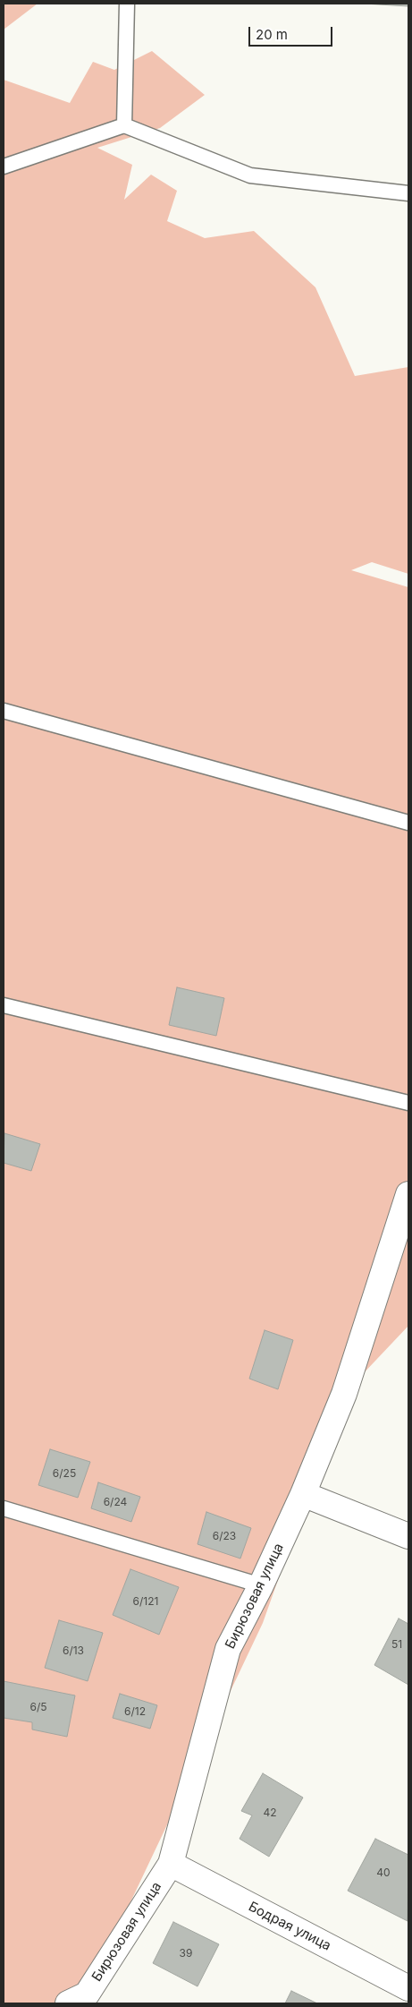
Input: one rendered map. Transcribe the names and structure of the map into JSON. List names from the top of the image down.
{
  "streets": {
    "street": ["Бирюзовая улица", "Бодрая улица"]
  },
  "crossings": [
    ["Бирюзовая улица", "Бодрая улица"]
  ],
  "house_numbers": [
    "6/25",
    "6/24",
    "6/23",
    "6/121",
    "51",
    "6/13",
    "6/5",
    "6/12",
    "42",
    "40",
    "39"
  ],
  "scale_bar": "20 m"
}
